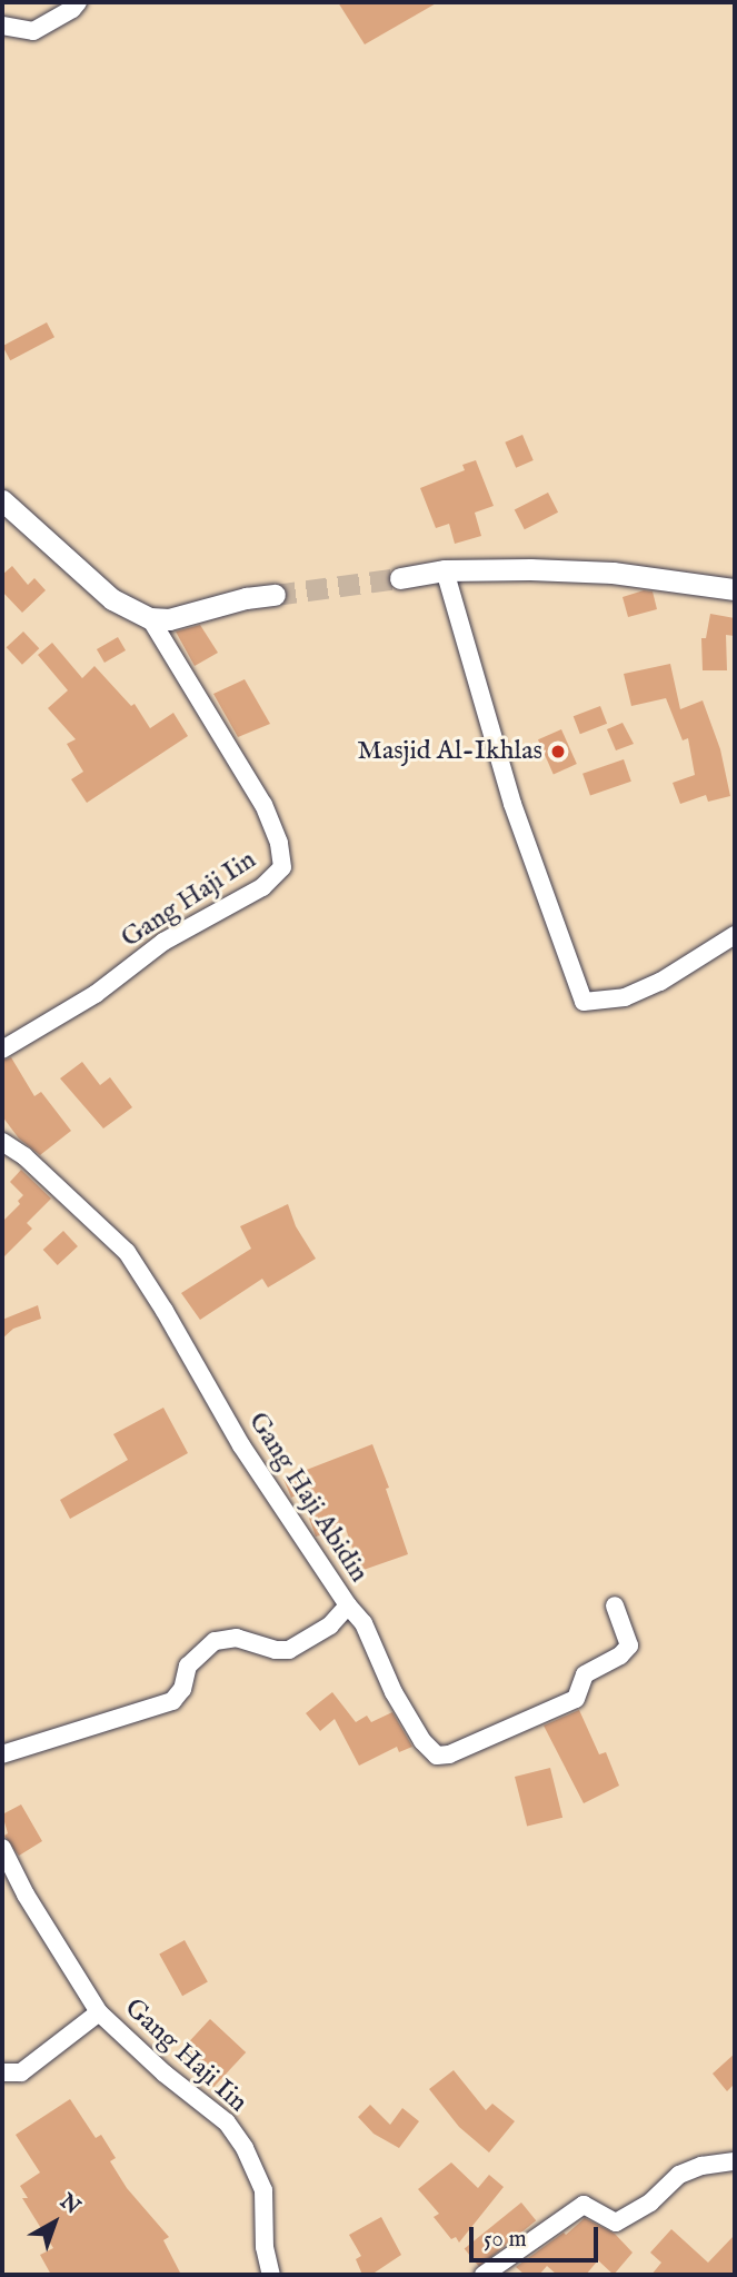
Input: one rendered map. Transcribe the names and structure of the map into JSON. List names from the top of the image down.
{
  "streets": {
    "street": ["Gang Haji Iin", "Gang Haji Abidin"]
  },
  "places": ["Masjid Al-Ikhlas"],
  "scale_bar": "50 m",
  "north": "top right"
}
